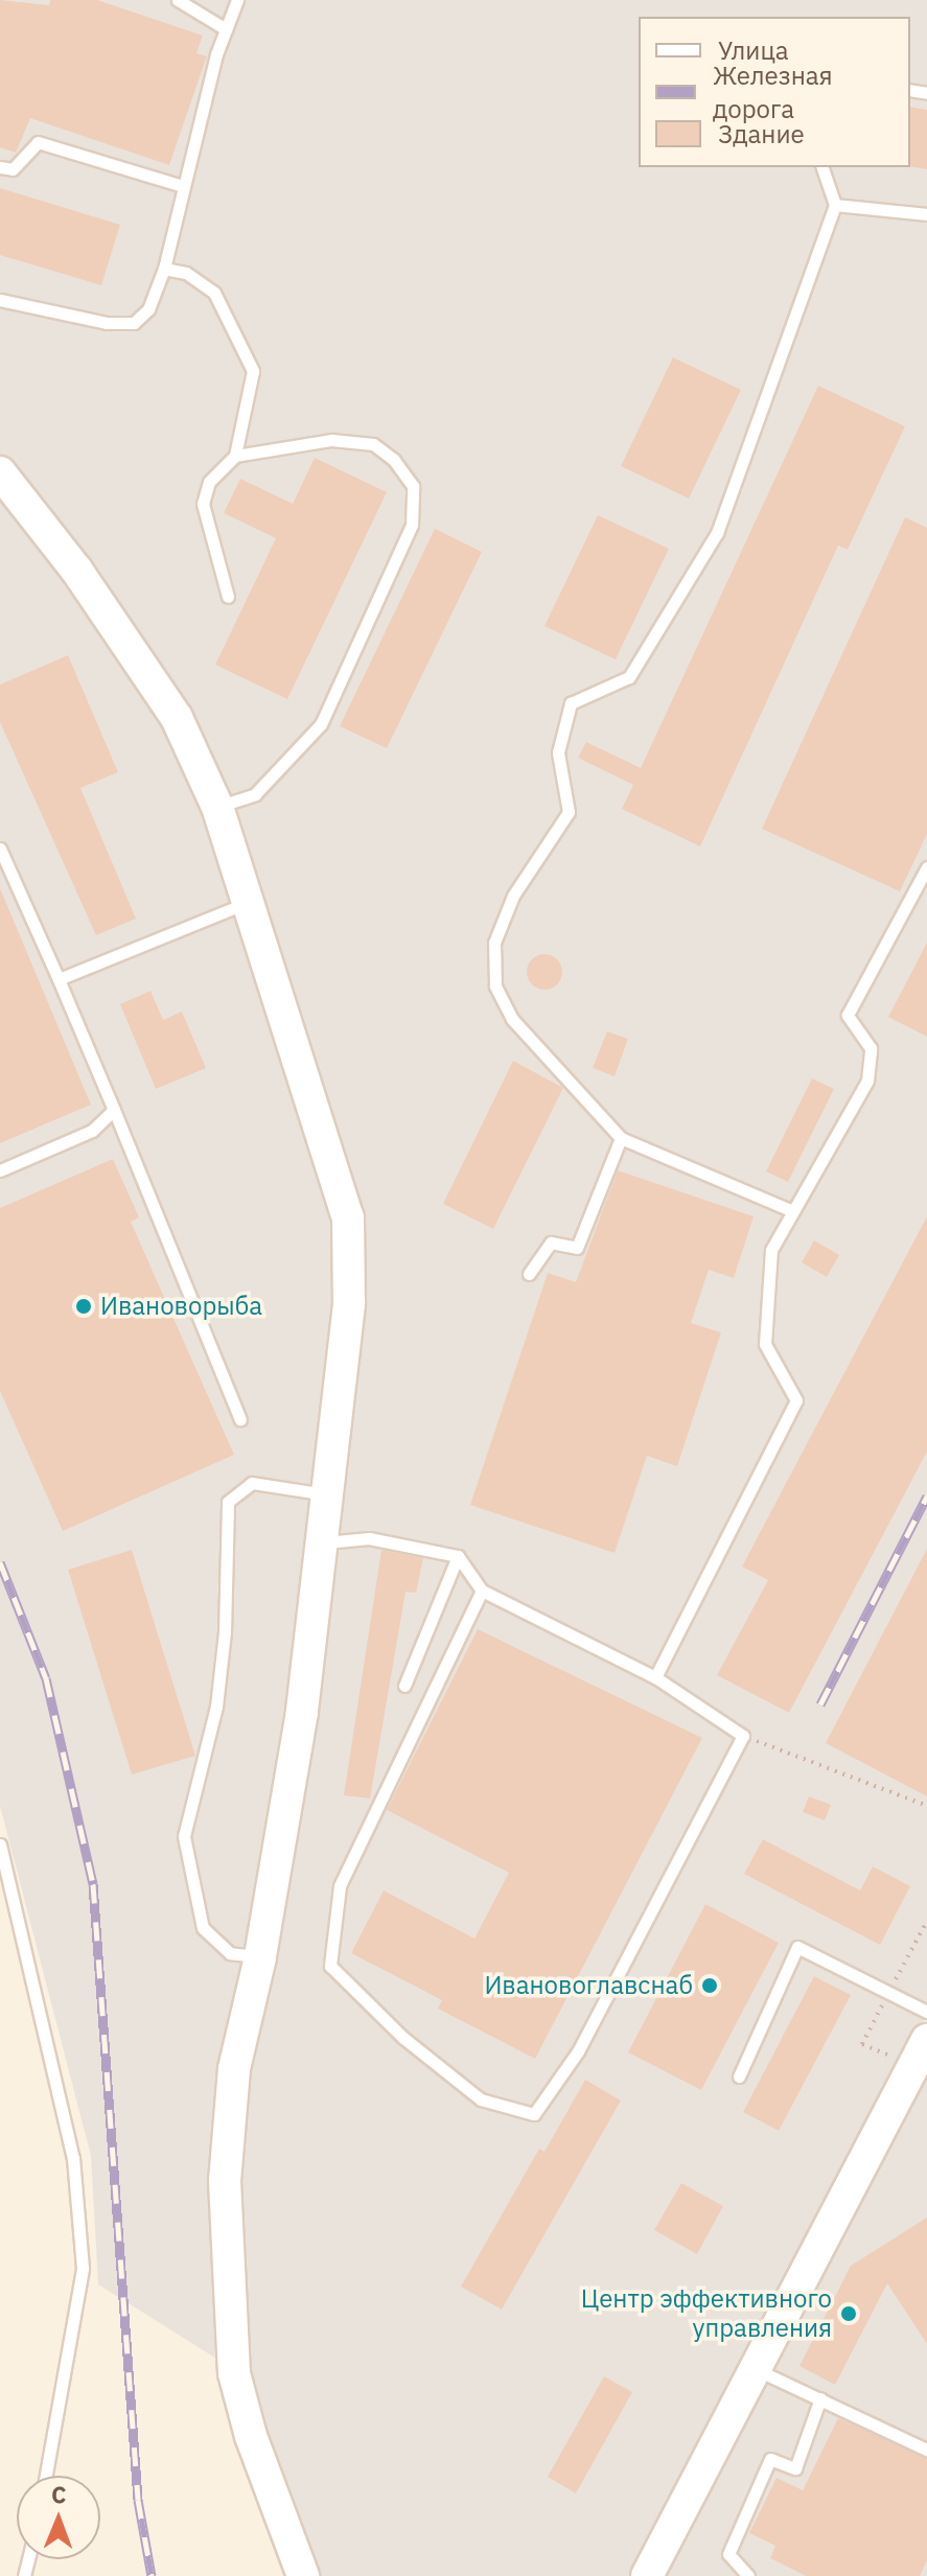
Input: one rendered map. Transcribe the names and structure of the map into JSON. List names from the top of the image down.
{
  "places": ["Ивановорыба", "Ивановоглавснаб", "Центр эффективного управления"],
  "legend": ["Улица", "Железная дорога", "Здание"],
  "north": "top"
}
